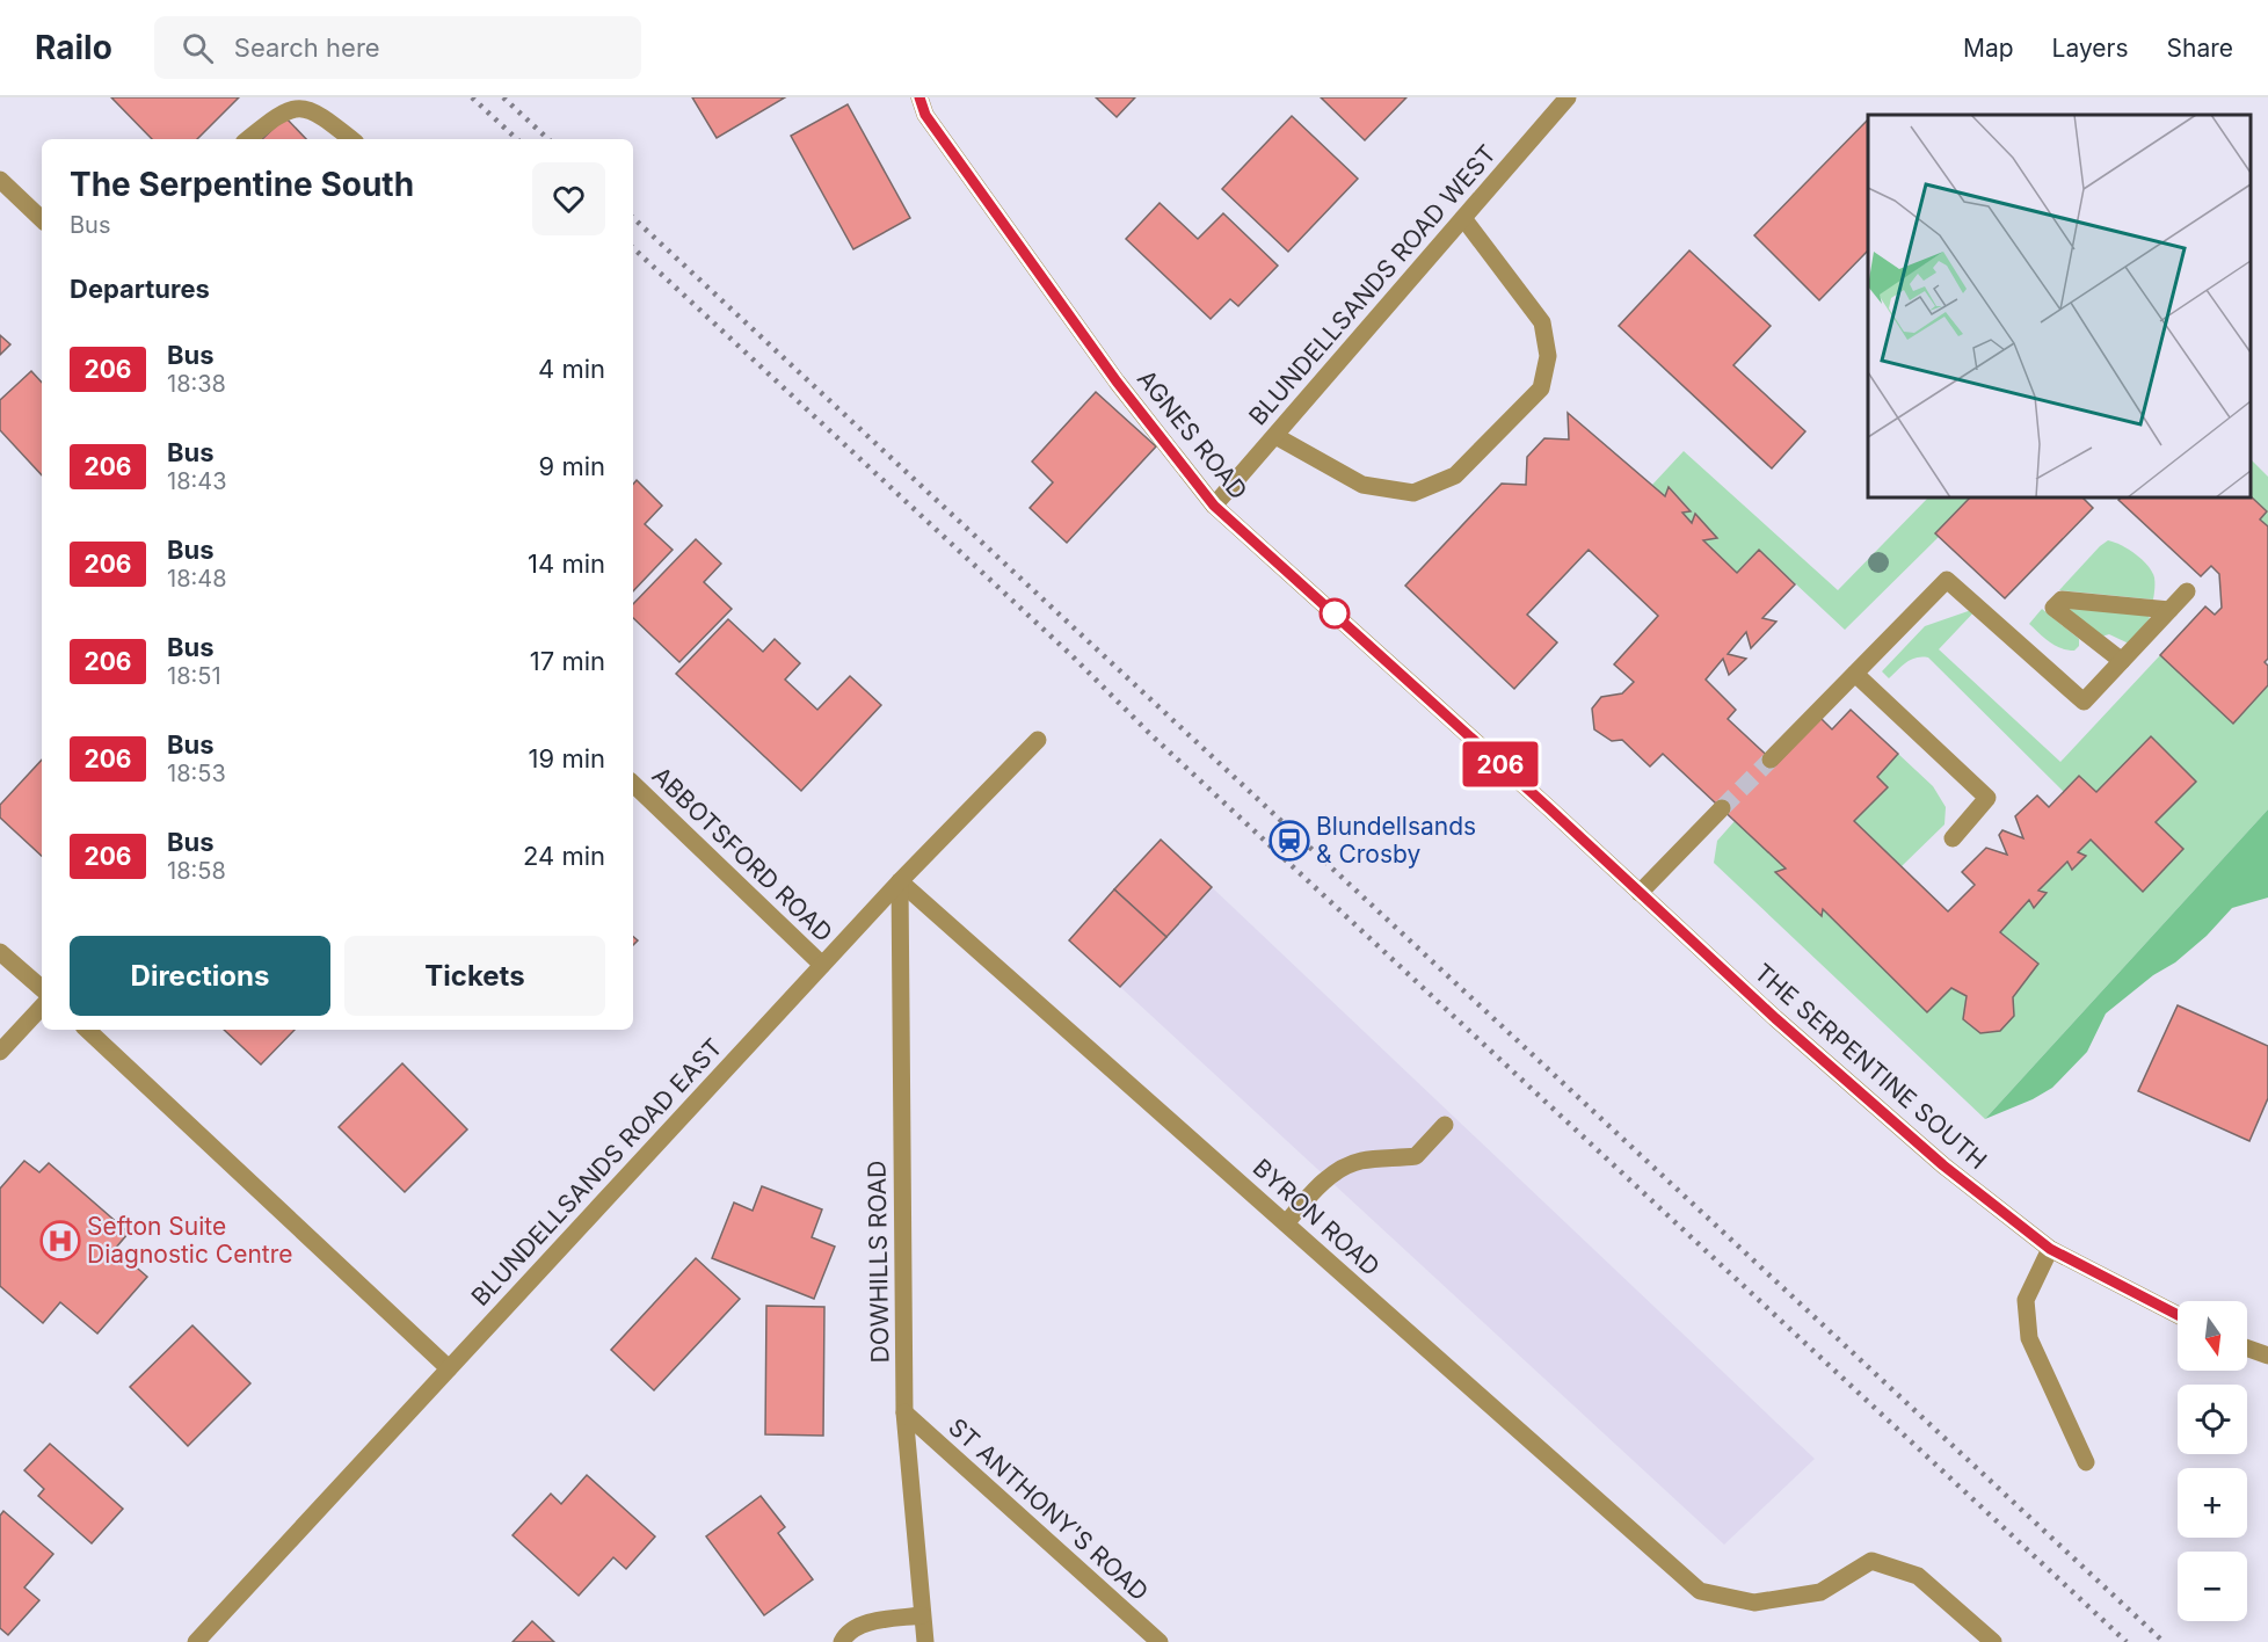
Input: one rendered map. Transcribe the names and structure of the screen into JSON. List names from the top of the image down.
{
  "streets": {
    "street": [
      "BLUNDELLSANDS ROAD WEST",
      "AGNES ROAD",
      "ABBOTSFORD ROAD",
      "THE SERPENTINE SOUTH",
      "BLUNDELLSANDS ROAD EAST",
      "BYRON ROAD",
      "DOWHILLS ROAD",
      "ST ANTHONY'S ROAD"
    ]
  },
  "crossings": [
    ["BLUNDELLSANDS ROAD WEST", "AGNES ROAD"],
    ["AGNES ROAD", "THE SERPENTINE SOUTH"],
    ["ABBOTSFORD ROAD", "BLUNDELLSANDS ROAD EAST"],
    ["BLUNDELLSANDS ROAD EAST", "BYRON ROAD"],
    ["BLUNDELLSANDS ROAD EAST", "DOWHILLS ROAD"],
    ["BYRON ROAD", "DOWHILLS ROAD"],
    ["DOWHILLS ROAD", "ST ANTHONY'S ROAD"]
  ],
  "places": {
    "station": ["Blundellsands & Crosby"],
    "hospital": ["Sefton Suite Diagnostic Centre"]
  },
  "lines": ["bus line 206"],
  "north": "bottom",
  "page": {
    "header": "Railo",
    "search": "Search here",
    "nav": ["Map", "Layers", "Share"],
    "on_map": "206",
    "heading": [
      ["The Serpentine South", "Bus"],
      "Departures"
    ],
    "list": [
      {
        "mark": "206",
        "name": "Bus",
        "note": "18:38",
        "value": "4 min"
      },
      {
        "mark": "206",
        "name": "Bus",
        "note": "18:43",
        "value": "9 min"
      },
      {
        "mark": "206",
        "name": "Bus",
        "note": "18:48",
        "value": "14 min"
      },
      {
        "mark": "206",
        "name": "Bus",
        "note": "18:51",
        "value": "17 min"
      },
      {
        "mark": "206",
        "name": "Bus",
        "note": "18:53",
        "value": "19 min"
      },
      {
        "mark": "206",
        "name": "Bus",
        "note": "18:58",
        "value": "24 min"
      }
    ],
    "buttons": ["Directions", "Tickets"],
    "map_buttons": ["+", "−"]
  }
}
